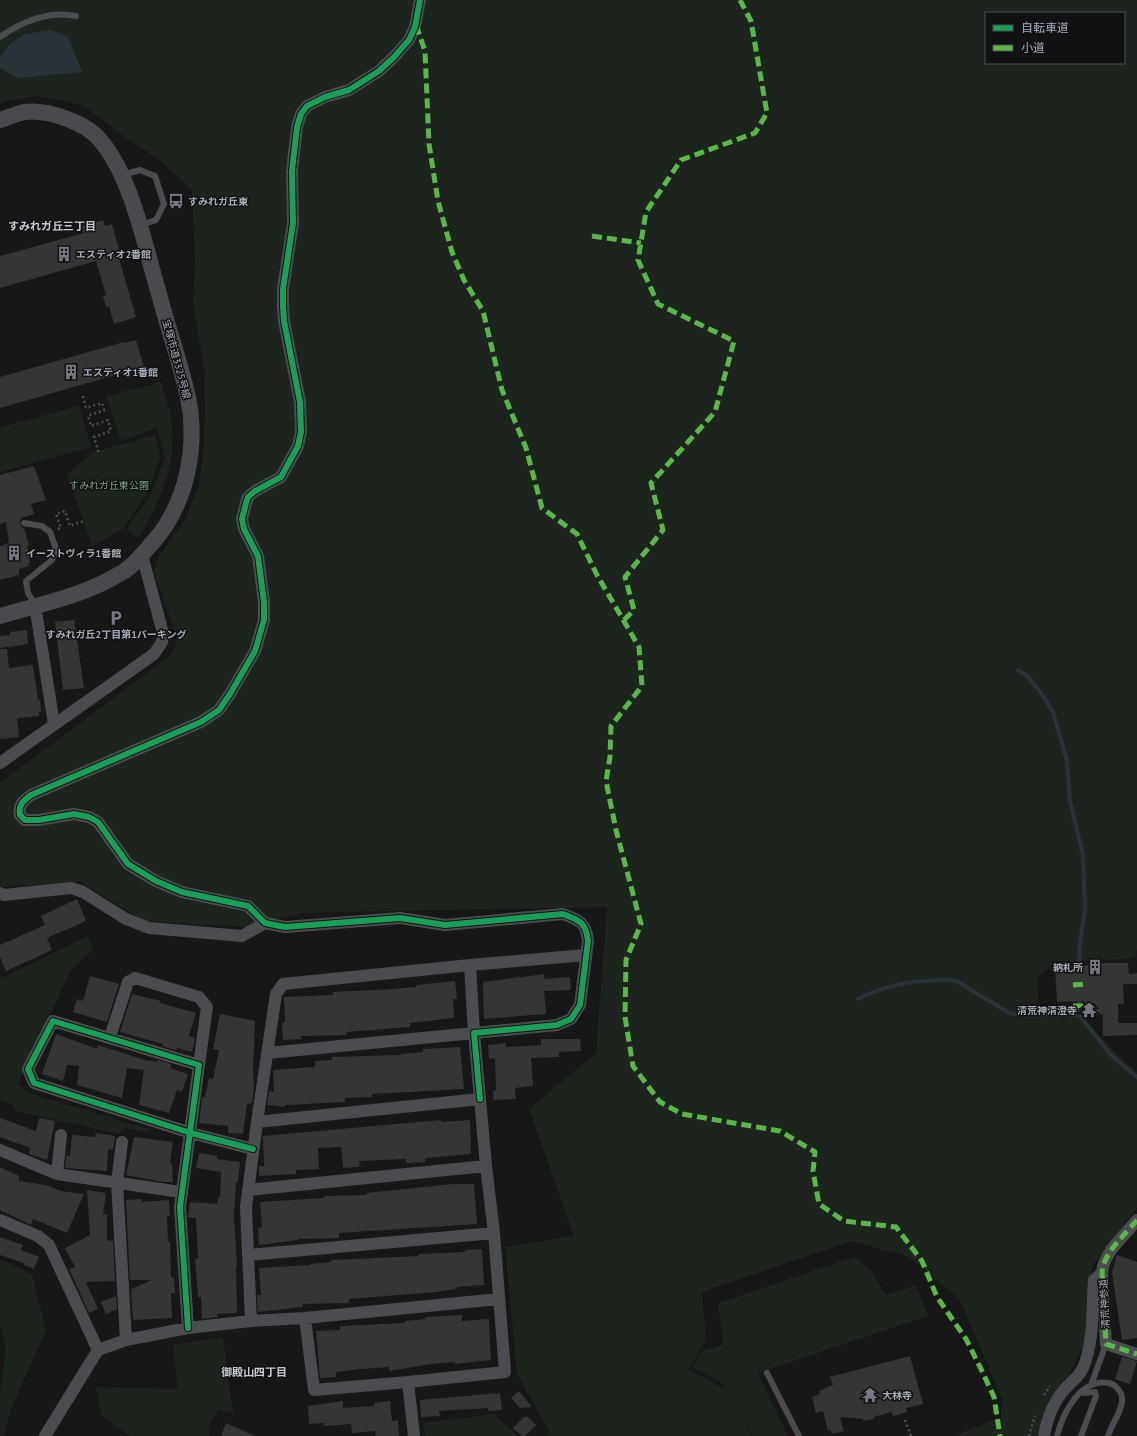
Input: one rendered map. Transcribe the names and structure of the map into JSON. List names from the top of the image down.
{
  "streets": {
    "street": ["宝塚市道3325号線", "清荒神参道"]
  },
  "districts": ["すみれガ丘三丁目", "御殿山四丁目"],
  "parks": ["すみれガ丘東公園"],
  "places": {
    "bus stop": ["すみれガ丘東"],
    "building": [
      "エスティオ2番館",
      "エスティオ1番館",
      "イーストヴィラ1番館",
      "納札所"
    ],
    "parking": ["すみれガ丘2丁目第1パーキング"],
    "temple": ["清荒神清澄寺", "大林寺"]
  },
  "legend": ["自転車道", "小道"]
}
